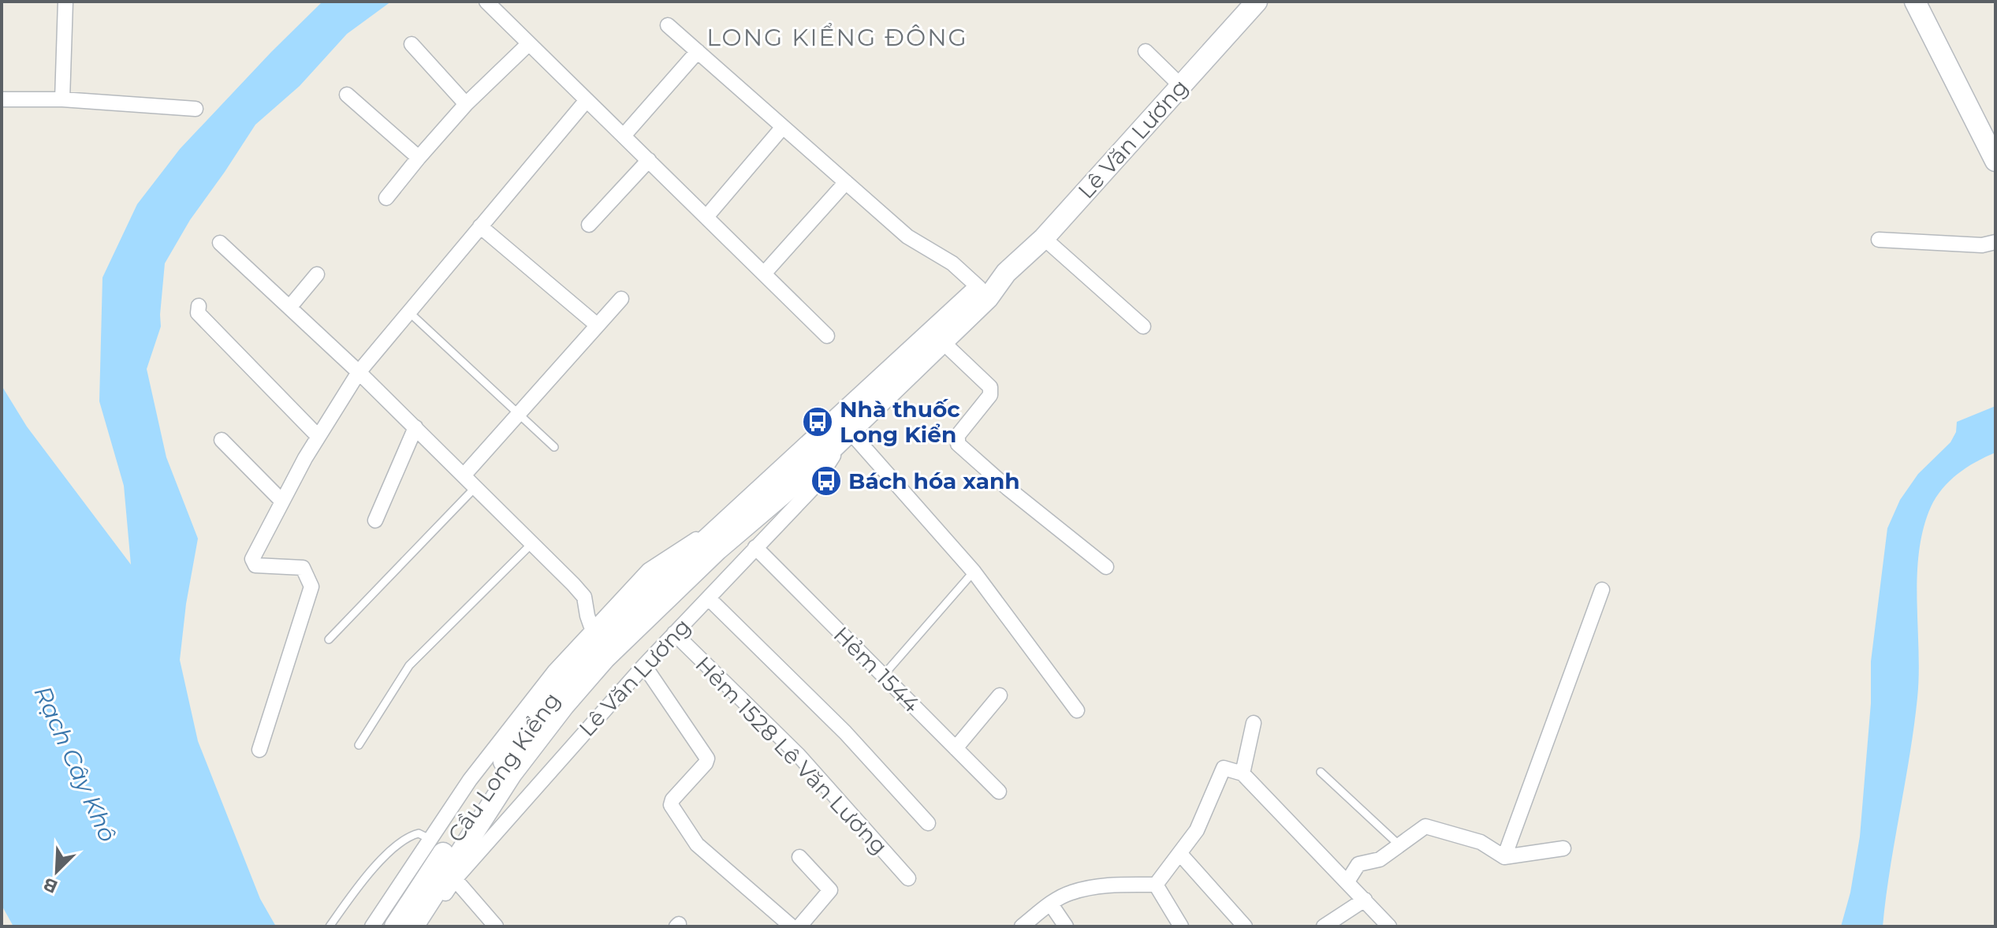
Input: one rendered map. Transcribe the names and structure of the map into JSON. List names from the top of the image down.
{
  "streets": {
    "main road": ["Lê Văn Lương", "Cầu Long Kiểng"],
    "street": ["Hẻm 1544", "Hẻm 1528 Lê Văn Lương"]
  },
  "crossings": [
    ["Lê Văn Lương", "Hẻm 1544"],
    ["Lê Văn Lương", "Hẻm 1528 Lê Văn Lương"],
    ["Lê Văn Lương", "Cầu Long Kiểng"]
  ],
  "districts": ["LONG KIỂNG ĐÔNG"],
  "water": ["Rạch Cây Khô"],
  "places": {
    "bus stop": ["Nhà thuốc Long Kiển", "Bách hóa xanh"]
  },
  "north": "bottom left"
}
